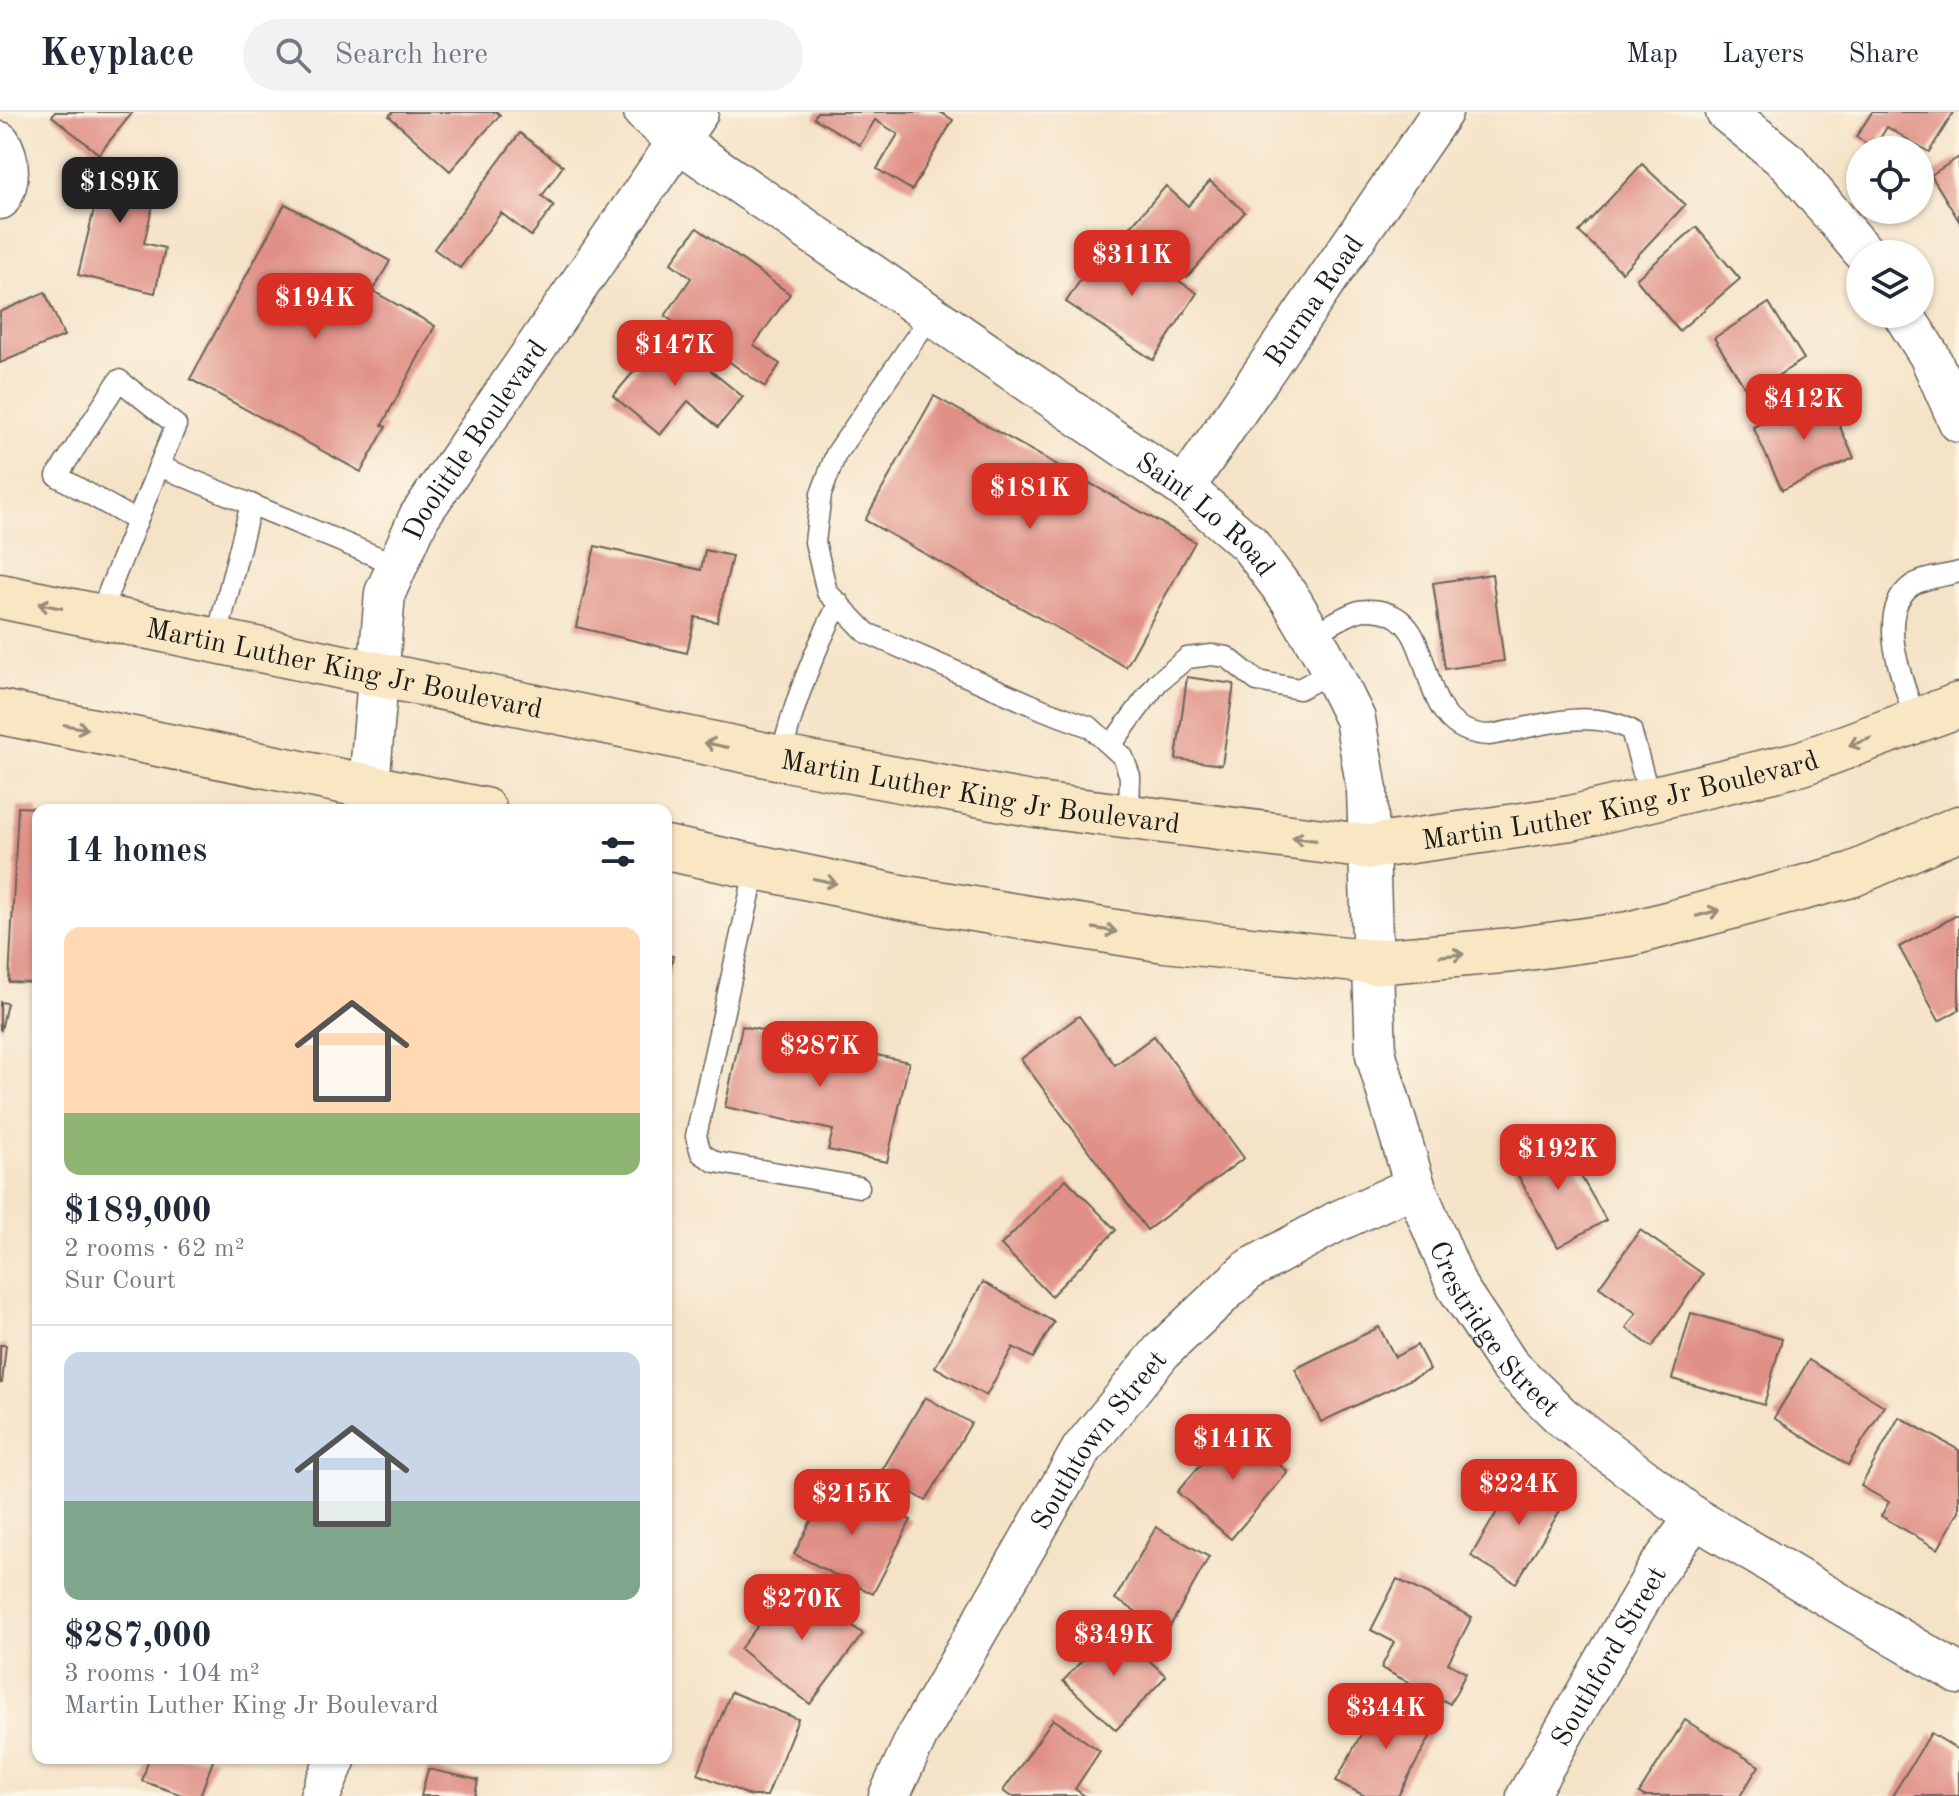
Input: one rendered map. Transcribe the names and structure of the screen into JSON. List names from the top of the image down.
{
  "streets": {
    "main road": ["Martin Luther King Jr Boulevard"],
    "street": [
      "Burma Road",
      "Doolittle Boulevard",
      "Saint Lo Road",
      "Crestridge Street",
      "Southtown Street",
      "Southford Street"
    ]
  },
  "crossings": [
    ["Burma Road", "Saint Lo Road"],
    ["Doolittle Boulevard", "Saint Lo Road"],
    ["Doolittle Boulevard", "Martin Luther King Jr Boulevard"],
    ["Saint Lo Road", "Martin Luther King Jr Boulevard"],
    ["Saint Lo Road", "Crestridge Street"],
    ["Crestridge Street", "Southtown Street"],
    ["Crestridge Street", "Southford Street"]
  ],
  "page": {
    "header": "Keyplace",
    "search": "Search here",
    "nav": ["Map", "Layers", "Share"],
    "price": [
      "$189K",
      "$311K",
      "$194K",
      "$147K",
      "$412K",
      "$181K",
      "$287K",
      "$192K",
      "$141K",
      "$224K",
      "$215K",
      "$270K",
      "$349K",
      "$344K"
    ],
    "heading": "14 homes",
    "list": [
      {
        "name": "$189,000",
        "note": "2 rooms · 62 m² · Sur Court"
      },
      {
        "name": "$287,000",
        "note": "3 rooms · 104 m² · Martin Luther King Jr Boulevard"
      }
    ]
  }
}
